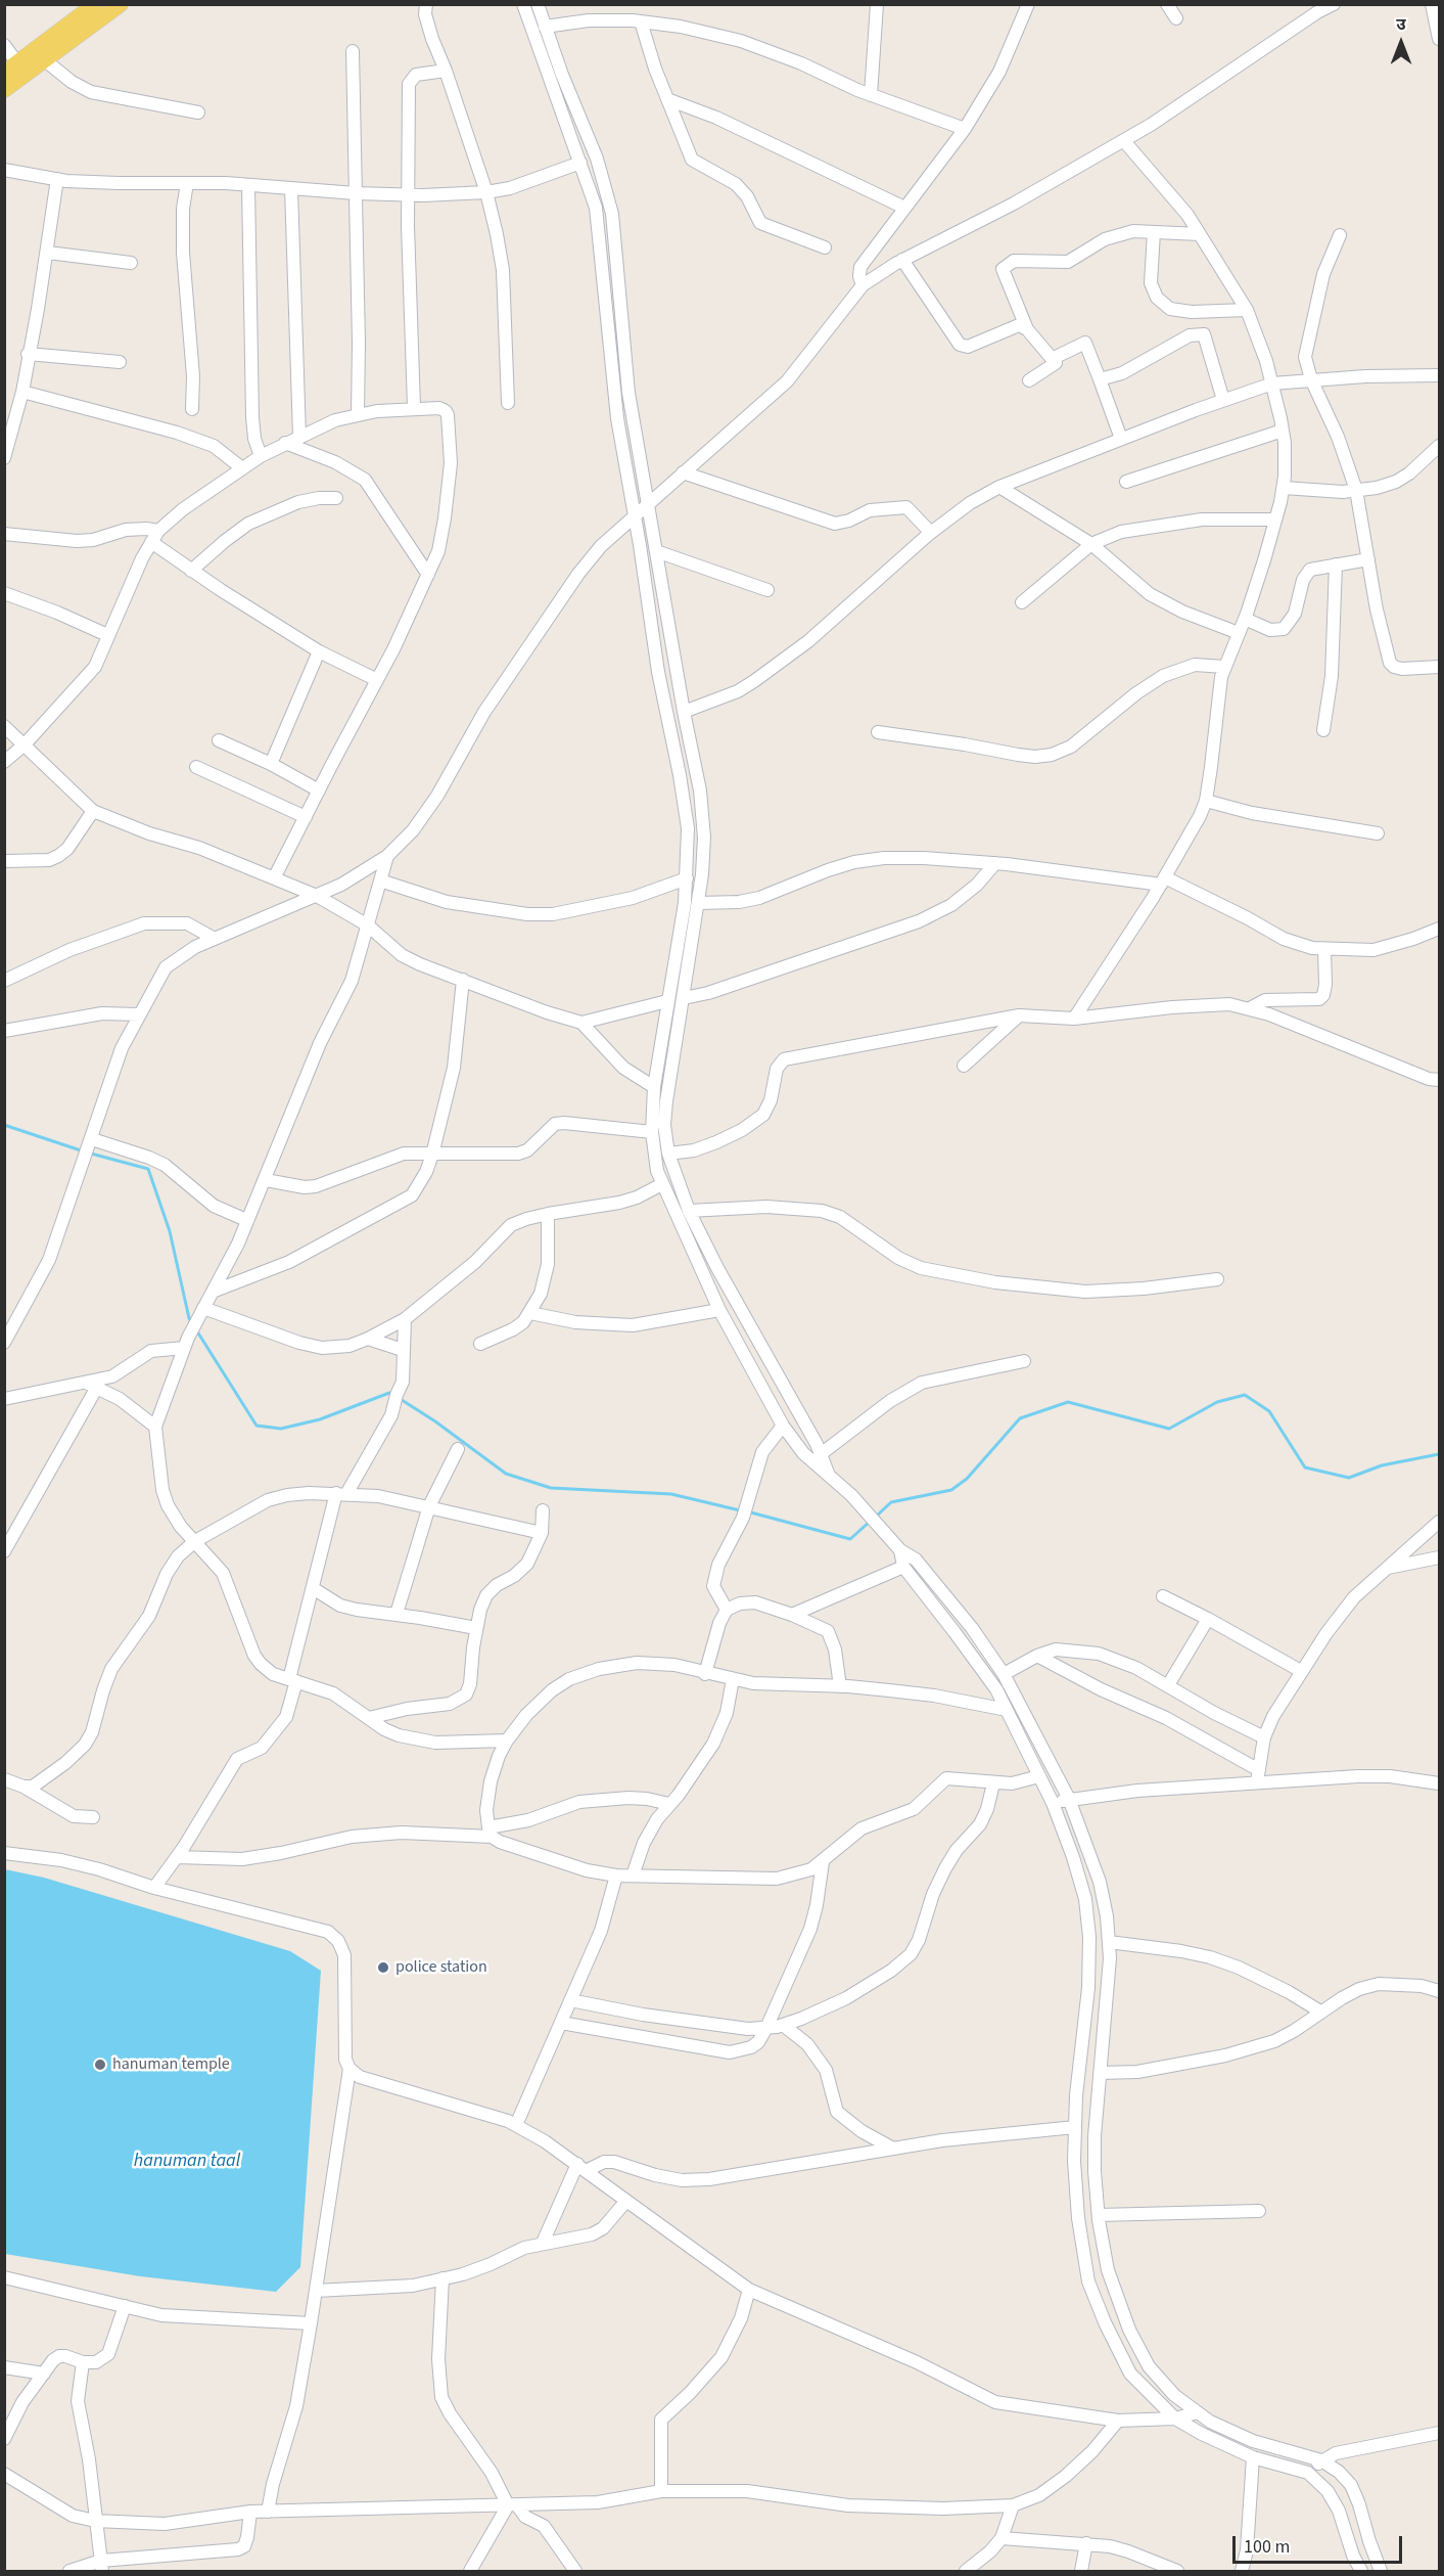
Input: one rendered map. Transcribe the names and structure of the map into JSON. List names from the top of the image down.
{
  "water": ["hanuman taal"],
  "places": ["police station", "hanuman temple"],
  "scale_bar": "100 m",
  "north": "top"
}
